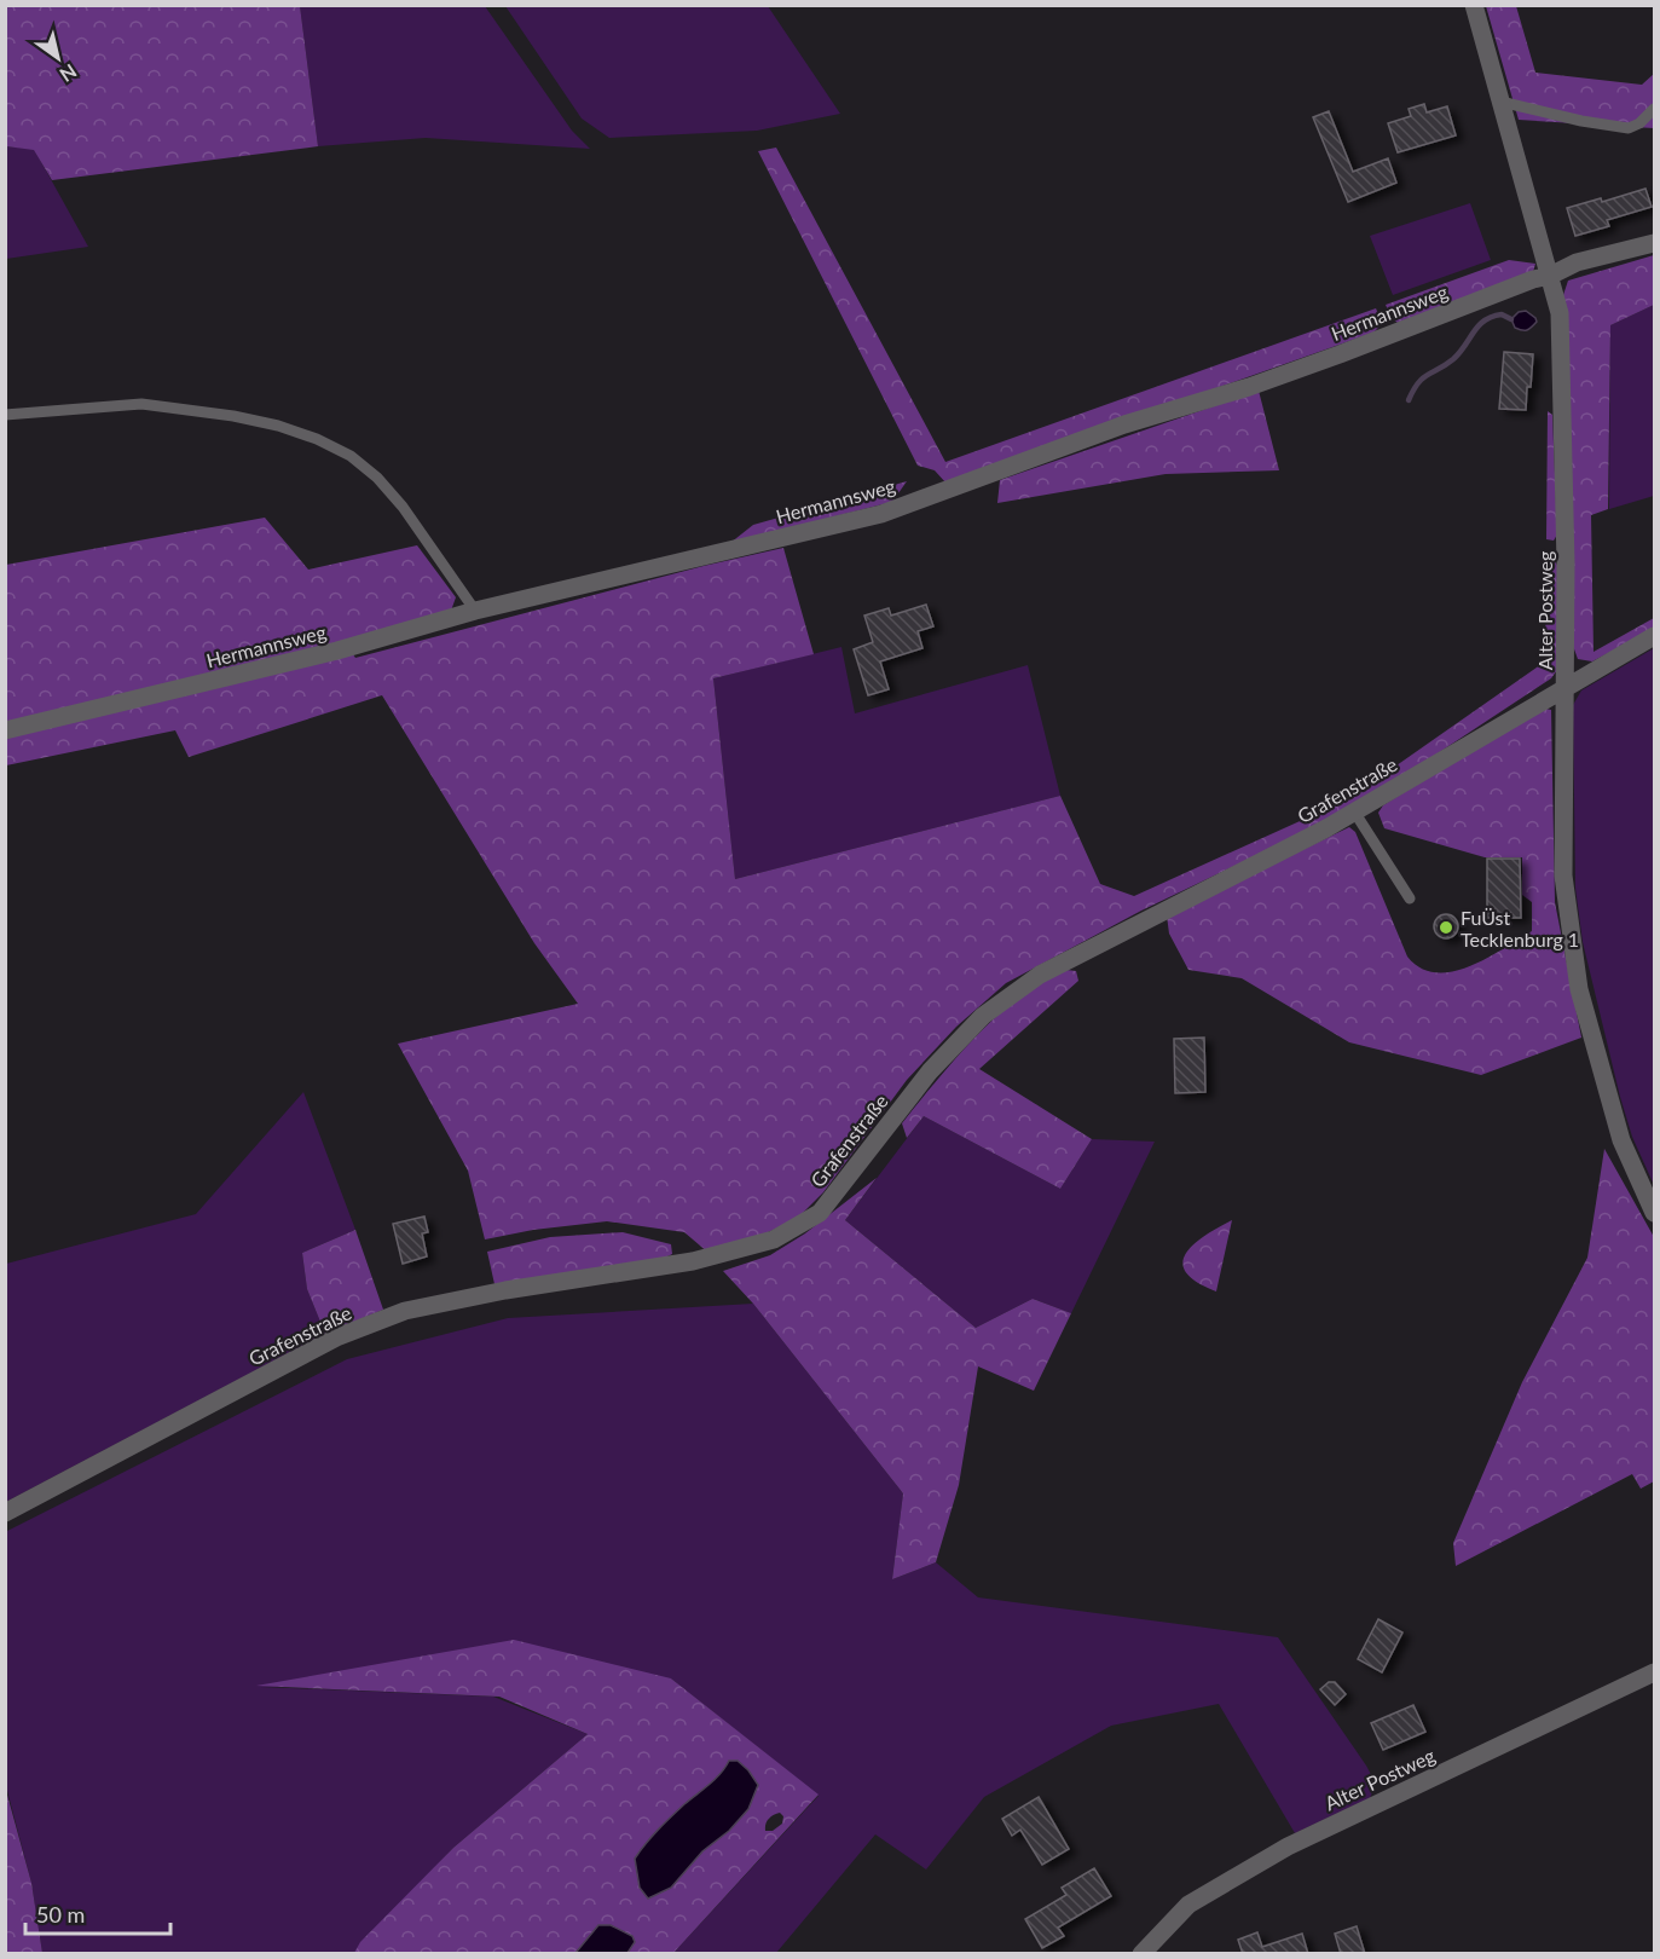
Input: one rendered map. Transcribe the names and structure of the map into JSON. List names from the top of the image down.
{
  "streets": {
    "street": ["Hermannsweg", "Alter Postweg", "Grafenstraße"]
  },
  "crossings": [
    ["Hermannsweg", "Alter Postweg"],
    ["Alter Postweg", "Grafenstraße"]
  ],
  "places": ["FuÜst Tecklenburg 1"],
  "scale_bar": "50 m",
  "north": "bottom right"
}
